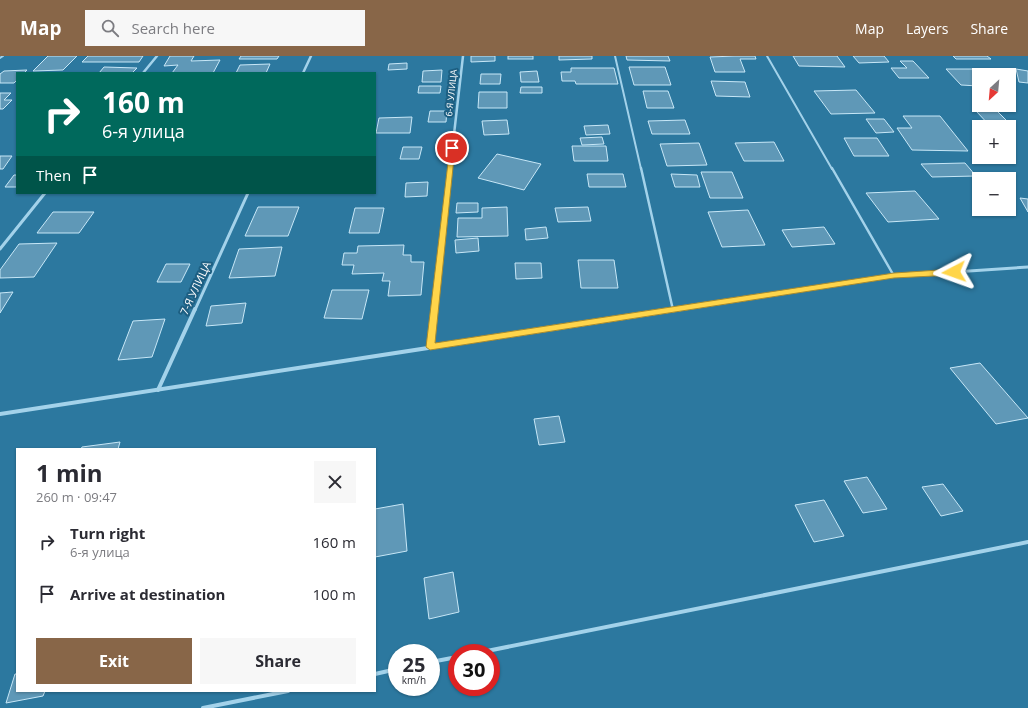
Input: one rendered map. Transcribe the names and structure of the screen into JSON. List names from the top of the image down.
{
  "streets": {
    "street": ["6-Я УЛИЦА", "7-Я УЛИЦА"]
  },
  "north": "bottom left",
  "page": {
    "header": "Map",
    "search": "Search here",
    "nav": ["Map", "Layers", "Share"],
    "map_buttons": ["+", "−"],
    "turn": ["160 m", "6-я улица"],
    "then": "Then",
    "heading": ["1 min", "260 m · 09:47"],
    "list": [
      {
        "name": "Turn right",
        "note": "6-я улица",
        "value": "160 m"
      },
      {
        "name": "Arrive at destination",
        "value": "100 m"
      }
    ],
    "buttons": ["Exit", "Share"],
    "speed": "25 km/h",
    "limit": "30"
  }
}
